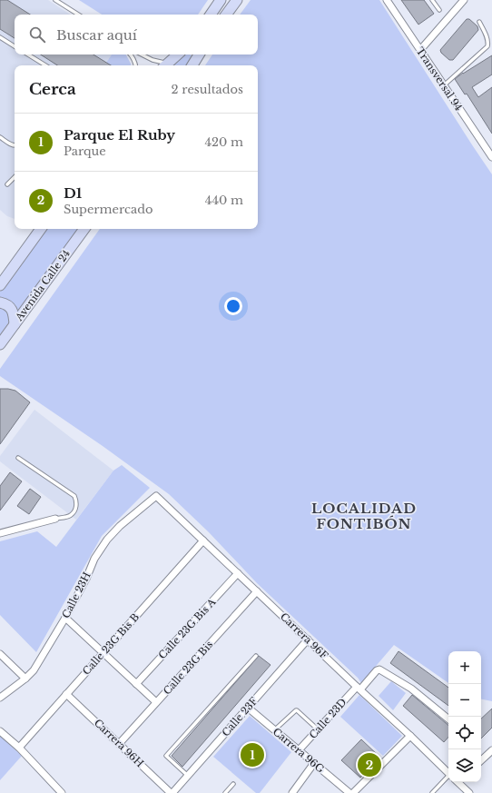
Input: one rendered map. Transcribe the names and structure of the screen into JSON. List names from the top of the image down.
{
  "streets": {
    "main road": ["Avenida Calle 24"],
    "street": [
      "Transversal 94",
      "Calle 23H",
      "Calle 23G Bis A",
      "Carrera 96F",
      "Calle 23G Bis B",
      "Calle 23G Bis",
      "Calle 23F",
      "Calle 23D",
      "Carrera 96H",
      "Carrera 96G"
    ]
  },
  "crossings": [
    ["Calle 23H", "Carrera 96F"],
    ["Calle 23G Bis A", "Carrera 96F"],
    ["Carrera 96F", "Calle 23G Bis B"],
    ["Carrera 96F", "Calle 23G Bis"],
    ["Carrera 96F", "Calle 23F"],
    ["Carrera 96F", "Calle 23D"],
    ["Calle 23G Bis B", "Carrera 96H"],
    ["Calle 23G Bis", "Carrera 96H"],
    ["Calle 23F", "Carrera 96H"],
    ["Calle 23F", "Carrera 96G"],
    ["Calle 23D", "Carrera 96G"]
  ],
  "districts": ["LOCALIDAD FONTIBÓN"],
  "page": {
    "search": "Buscar aquí",
    "heading": ["Cerca", "2 resultados"],
    "list": [
      {
        "mark": "1",
        "name": "Parque El Ruby",
        "note": "Parque",
        "value": "420 m"
      },
      {
        "mark": "2",
        "name": "D1",
        "note": "Supermercado",
        "value": "440 m"
      }
    ],
    "map_buttons": ["+", "−"],
    "pins": ["1", "2"]
  }
}
